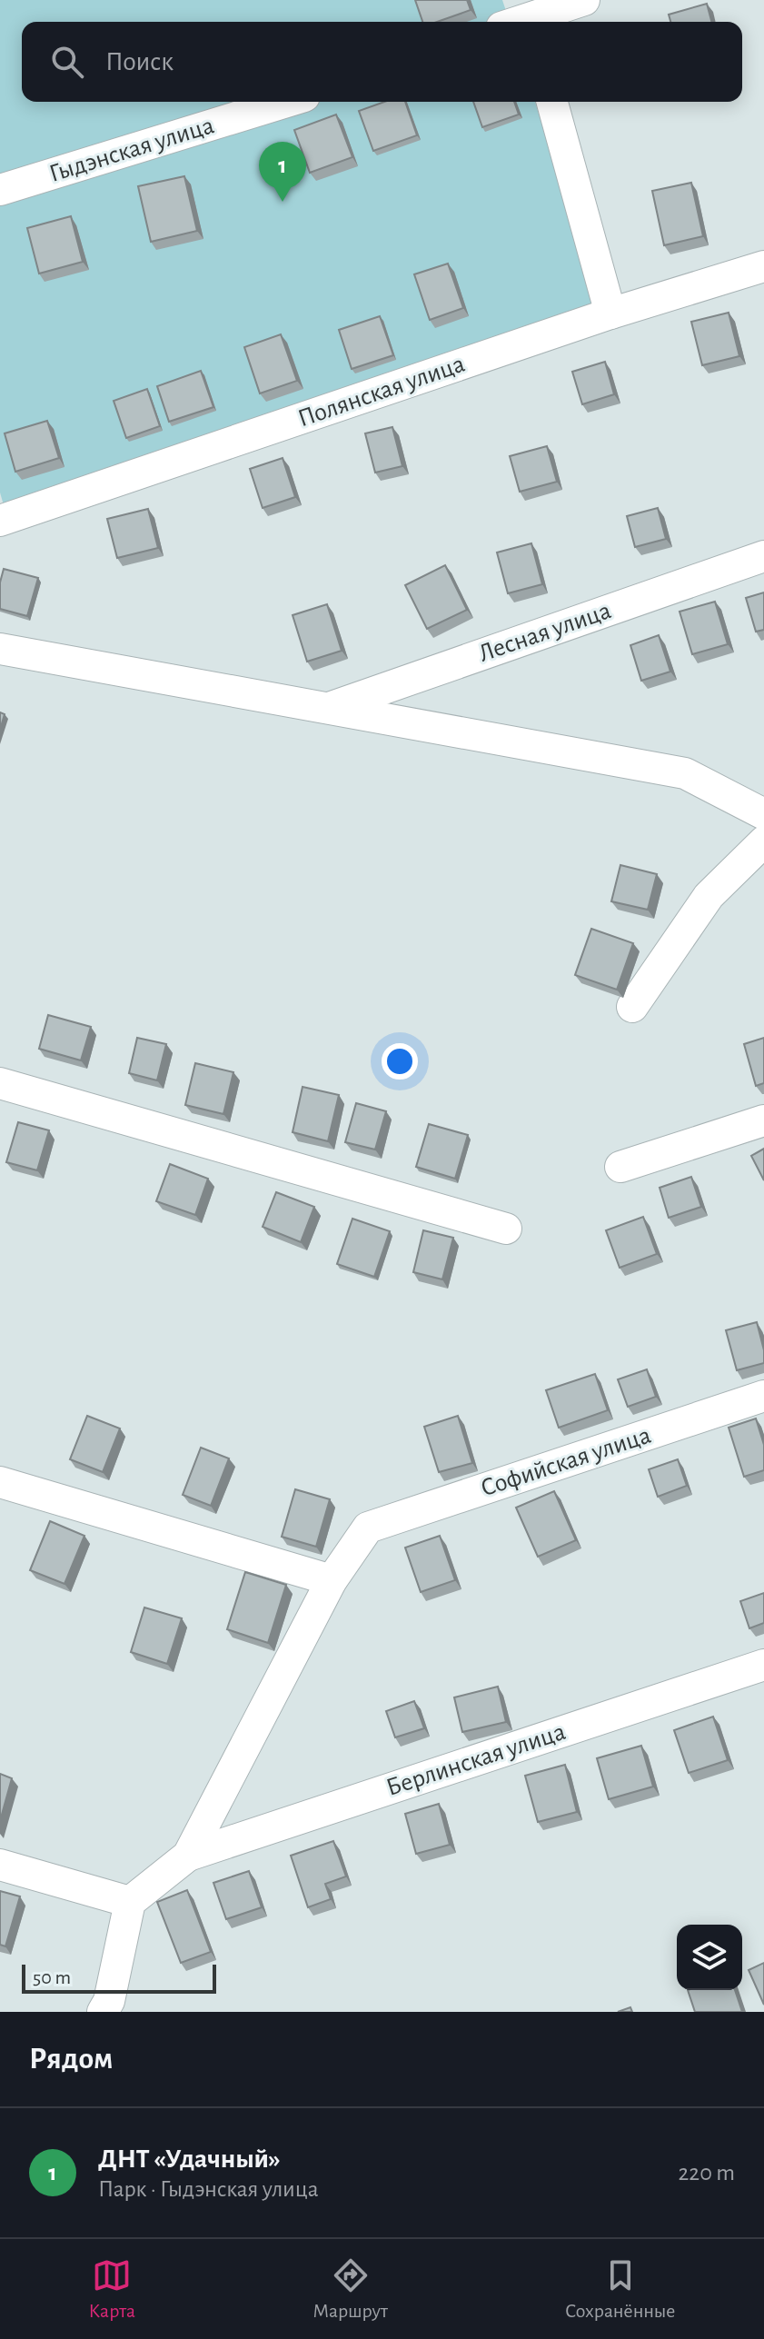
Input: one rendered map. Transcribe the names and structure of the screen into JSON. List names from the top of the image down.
{
  "streets": {
    "street": [
      "Гыдэнская улица",
      "Полянская улица",
      "Лесная улица",
      "Софийская улица",
      "Берлинская улица"
    ]
  },
  "scale_bar": "50 m",
  "page": {
    "search": "Поиск",
    "pins": "1",
    "scale": "50 m",
    "heading": "Рядом",
    "list": [
      {
        "mark": "1",
        "name": "ДНТ «Удачный»",
        "note": "Парк · Гыдэнская улица",
        "value": "220 m"
      }
    ],
    "nav": ["Карта", "Маршрут", "Сохранённые"]
  }
}
